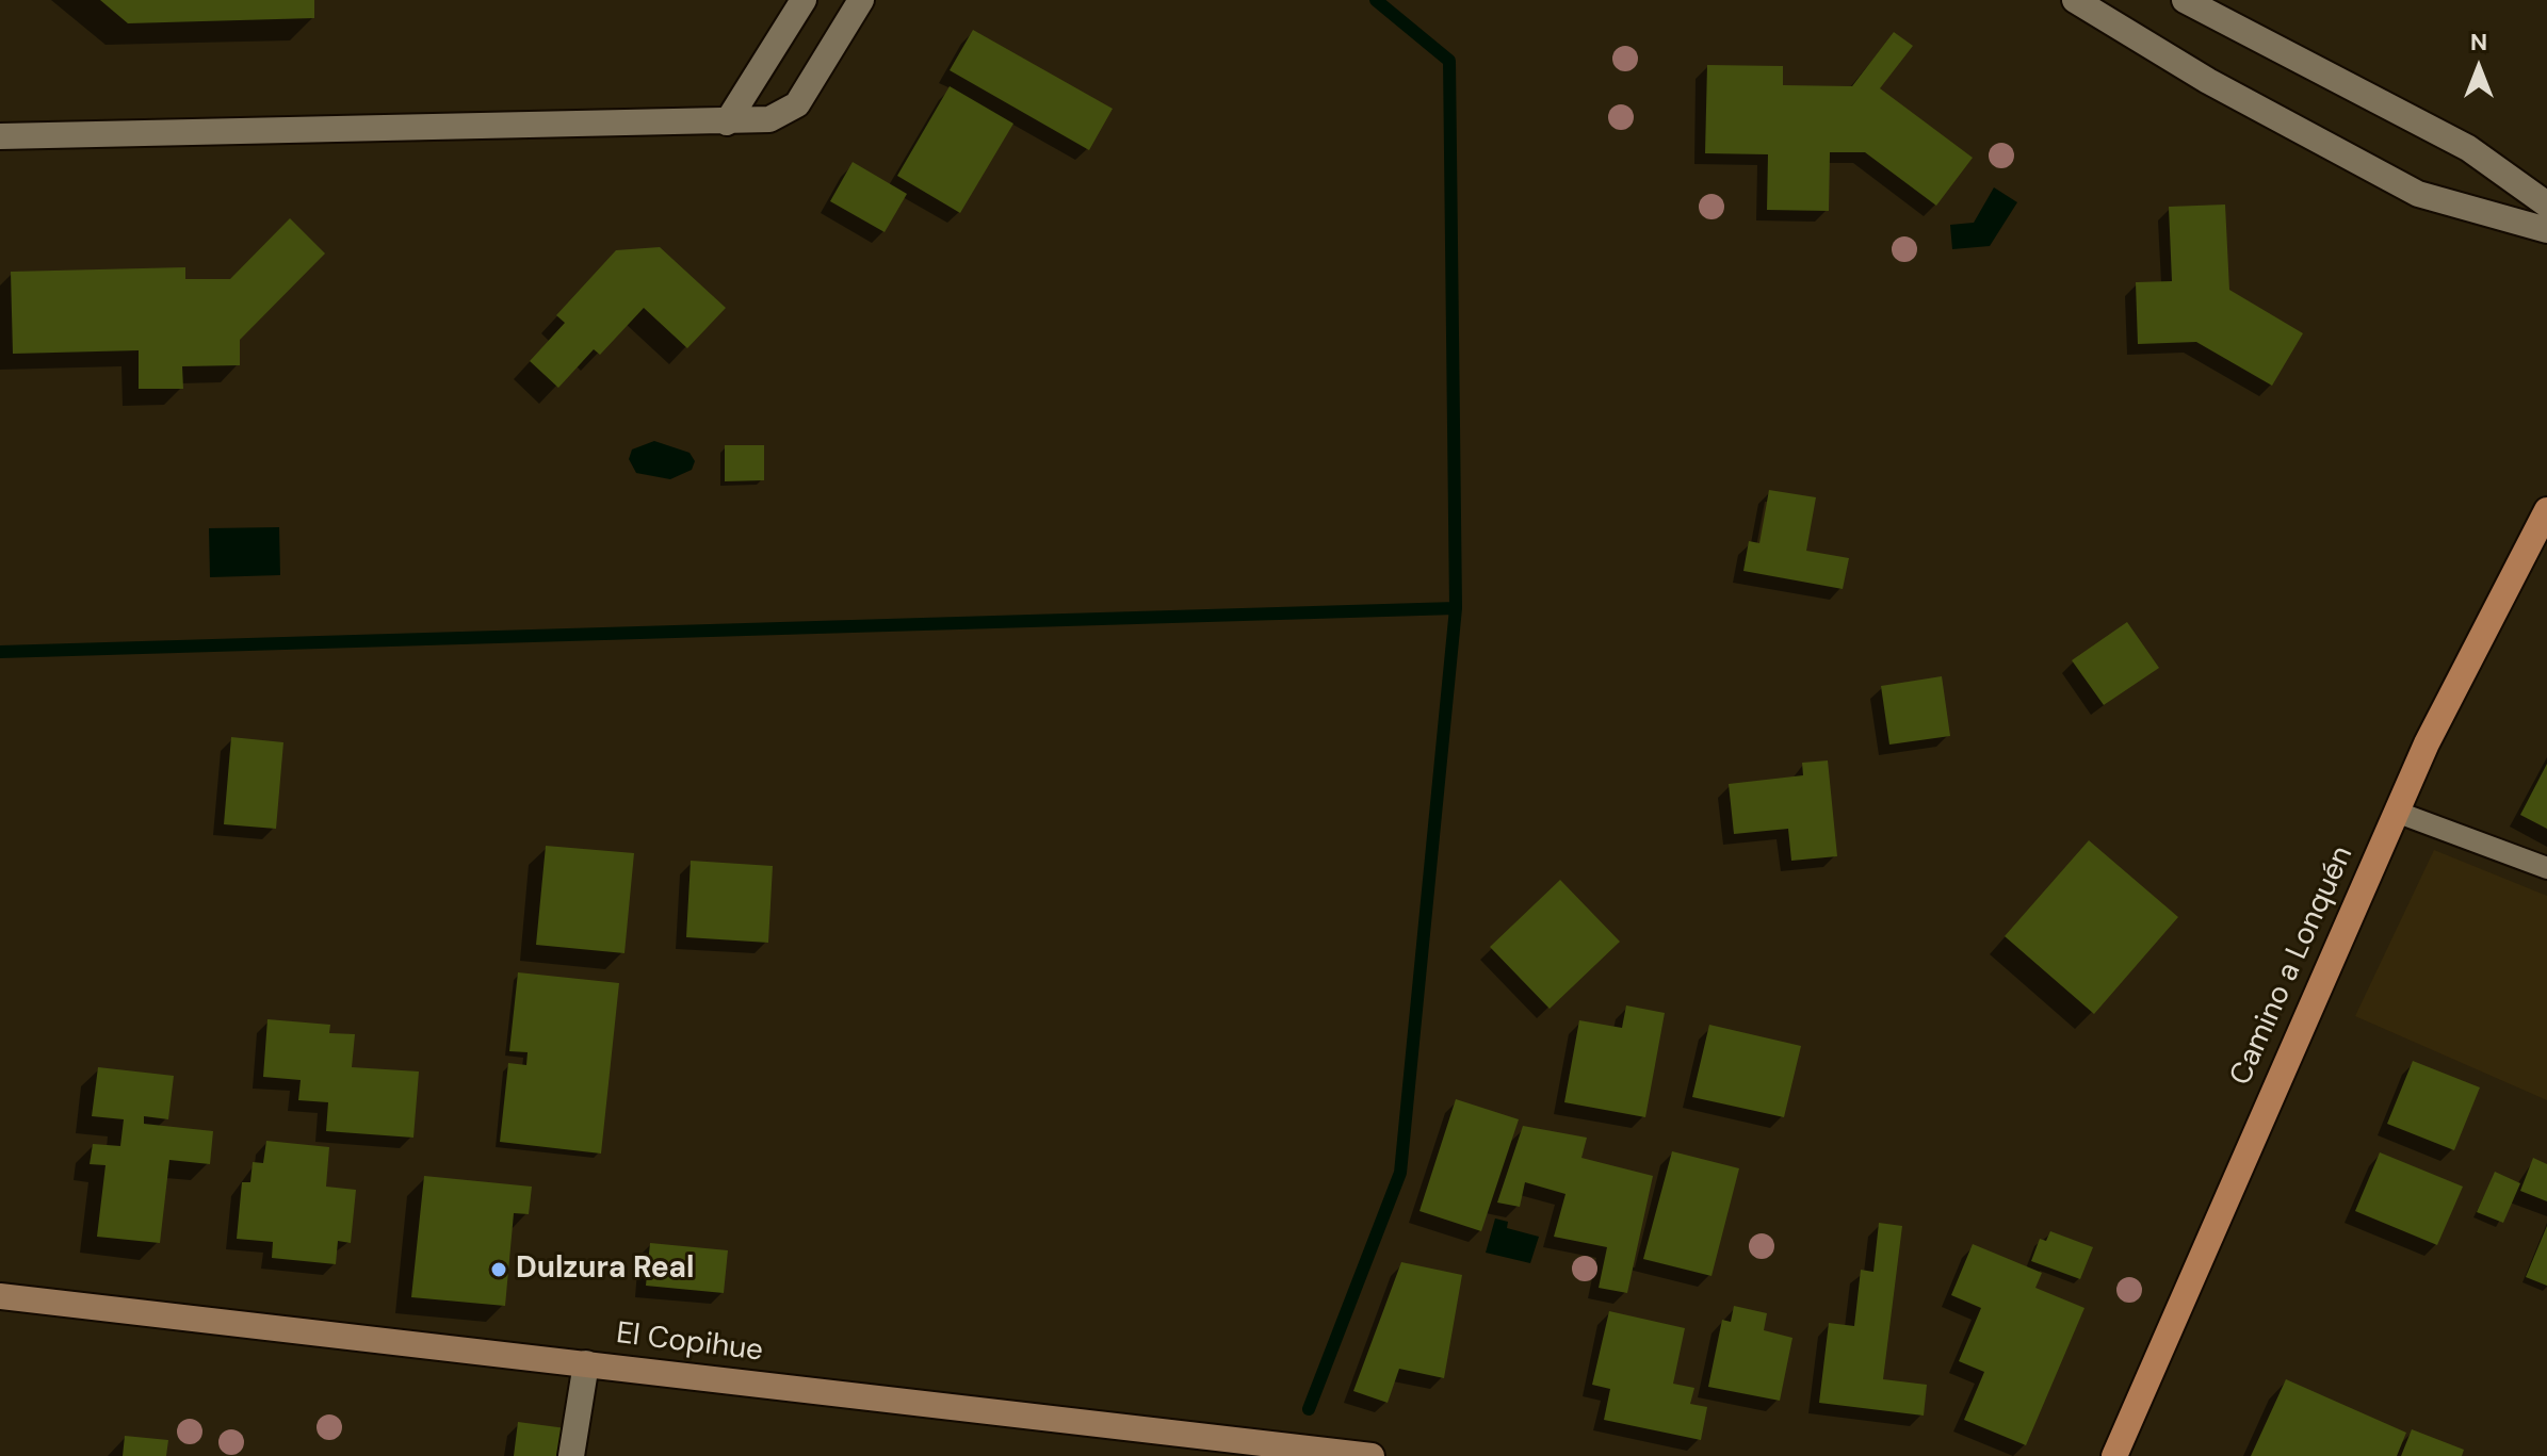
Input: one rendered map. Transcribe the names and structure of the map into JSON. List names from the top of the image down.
{
  "streets": {
    "main road": ["Camino a Lonquén", "El Copihue"]
  },
  "places": ["Dulzura Real"],
  "north": "top"
}
